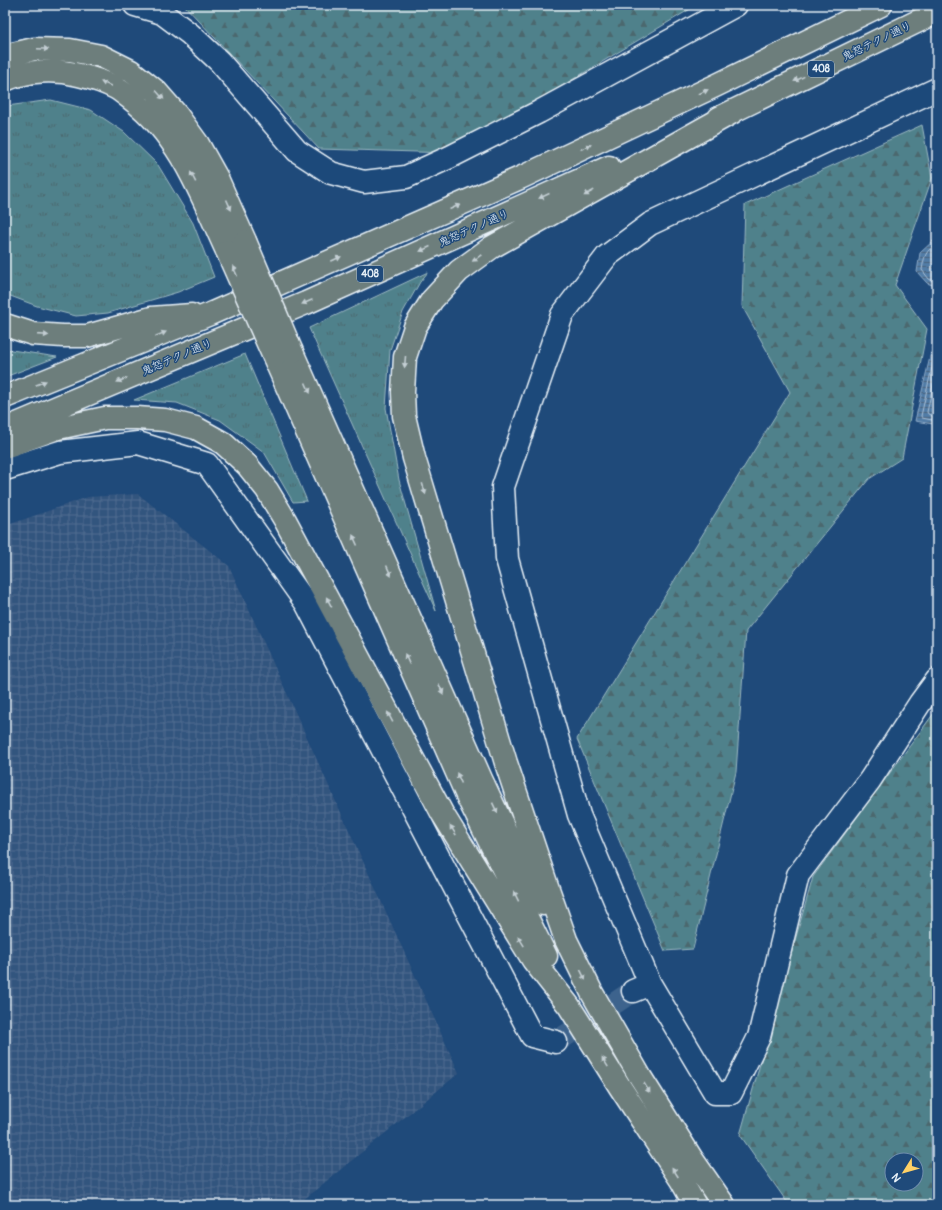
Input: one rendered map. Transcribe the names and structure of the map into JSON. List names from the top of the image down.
{
  "streets": {
    "highway": ["鬼怒テクノ通り", "408"]
  },
  "north": "bottom left"
}
